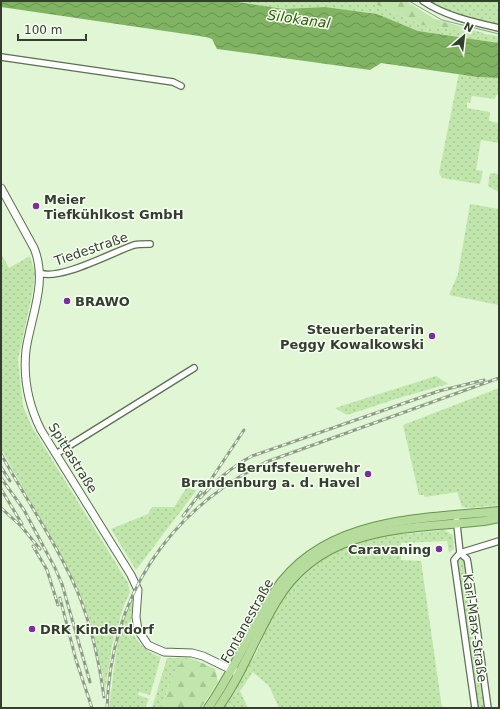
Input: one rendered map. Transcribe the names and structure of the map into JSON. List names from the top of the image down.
{
  "streets": {
    "main road": ["Fontanestraße"],
    "street": ["Tiedestraße", "Spittastraße", "Karl-Marx-Straße"]
  },
  "crossings": [
    ["Tiedestraße", "Spittastraße"],
    ["Spittastraße", "Fontanestraße"],
    ["Fontanestraße", "Karl-Marx-Straße"]
  ],
  "water": ["Silokanal"],
  "places": [
    "Meier Tiefkühlkost GmbH",
    "BRAWO",
    "Steuerberaterin Peggy Kowalkowski",
    "Berufsfeuerwehr Brandenburg a. d. Havel",
    "Caravaning",
    "DRK Kinderdorf"
  ],
  "scale_bar": "100 m",
  "north": "top right"
}
